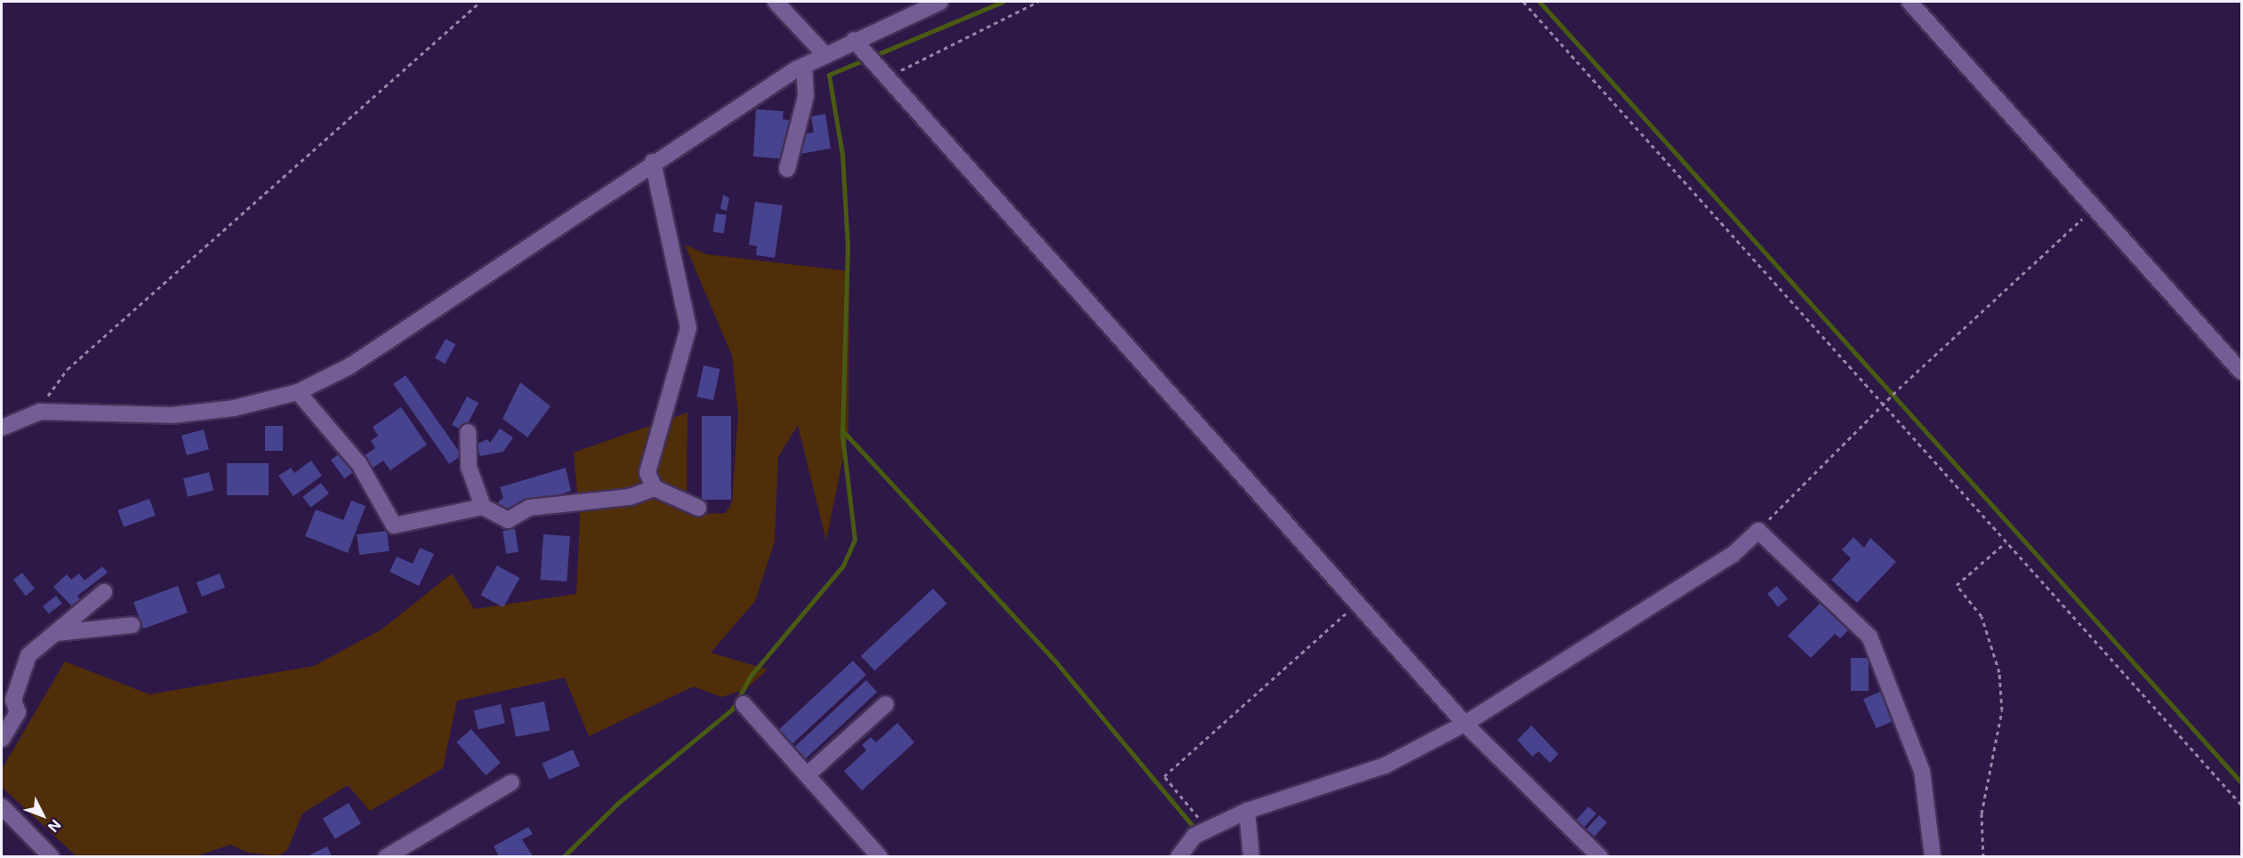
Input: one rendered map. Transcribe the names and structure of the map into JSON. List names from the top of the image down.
{
  "north": "bottom right"
}
